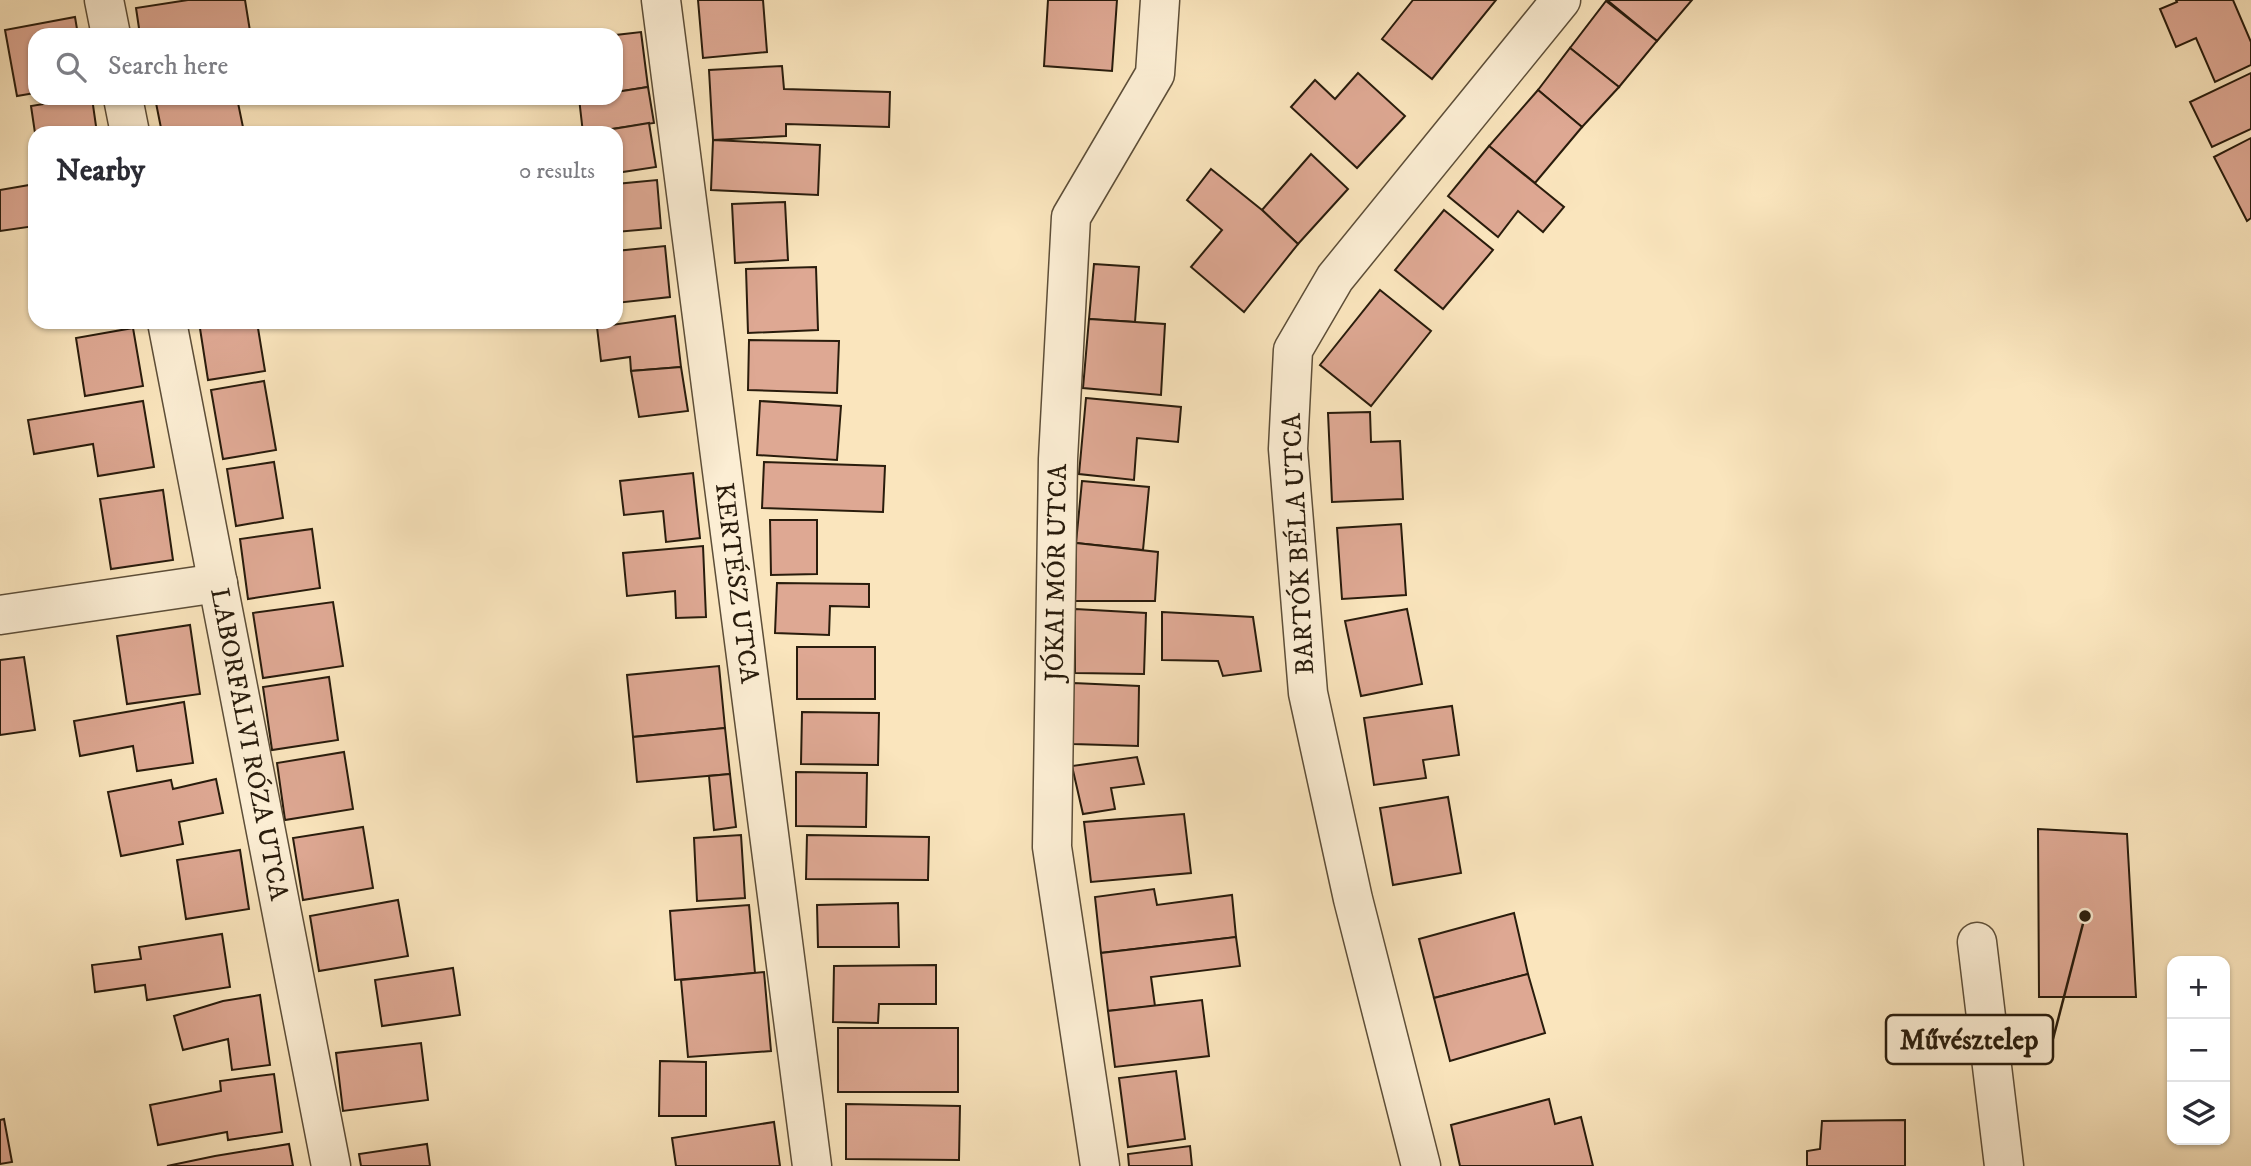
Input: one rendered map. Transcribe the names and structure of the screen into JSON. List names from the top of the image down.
{
  "streets": {
    "street": [
      "BARTÓK BÉLA UTCA",
      "JÓKAI MÓR UTCA",
      "KERTÉSZ UTCA",
      "LABORFALVI RÓZA UTCA"
    ]
  },
  "places": ["Művésztelep"],
  "page": {
    "search": "Search here",
    "heading": ["Nearby", "0 results"],
    "map_buttons": ["+", "−"]
  }
}
